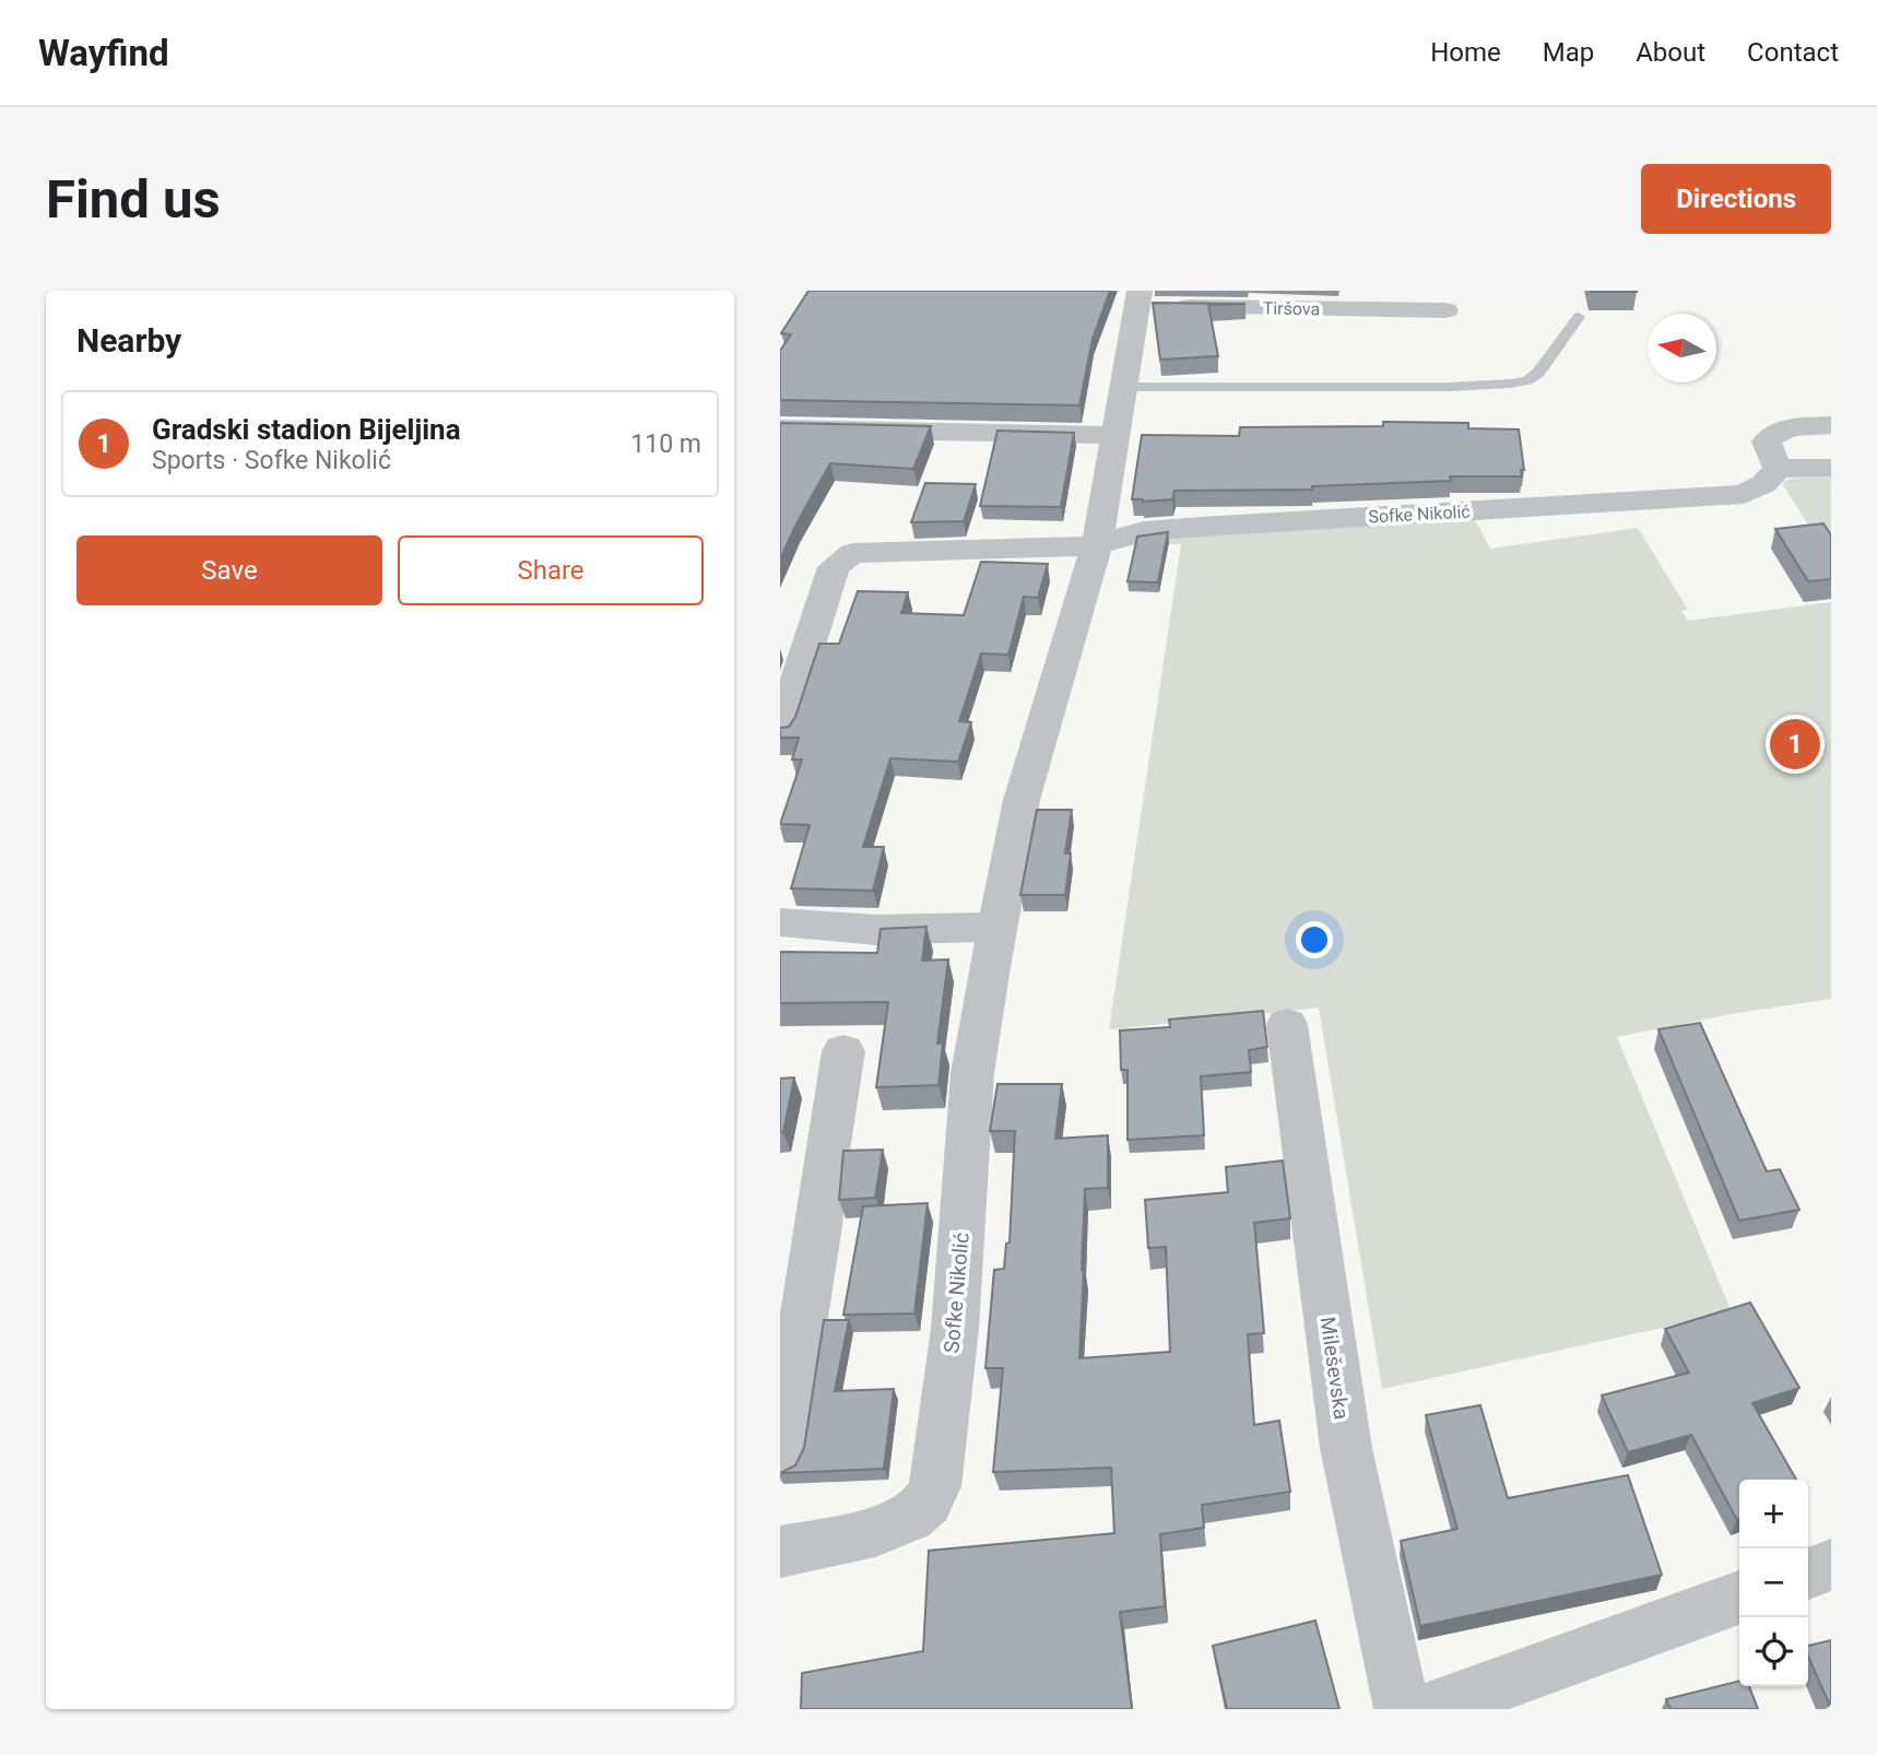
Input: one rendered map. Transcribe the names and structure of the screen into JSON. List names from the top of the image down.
{
  "streets": {
    "street": ["Tiršova", "Sofke Nikolić", "Mileševska"]
  },
  "crossings": [
    ["Tiršova", "Sofke Nikolić"]
  ],
  "north": "left",
  "page": {
    "header": "Wayfind",
    "nav": [
      "Home",
      "Map",
      "About",
      "Contact"
    ],
    "buttons": [
      "Directions",
      ["Save", "Share"]
    ],
    "title": "Find us",
    "heading": "Nearby",
    "list": [
      {
        "mark": "1",
        "name": "Gradski stadion Bijeljina",
        "note": "Sports · Sofke Nikolić",
        "value": "110 m"
      }
    ],
    "pins": "1",
    "map_buttons": ["+", "−"]
  }
}
